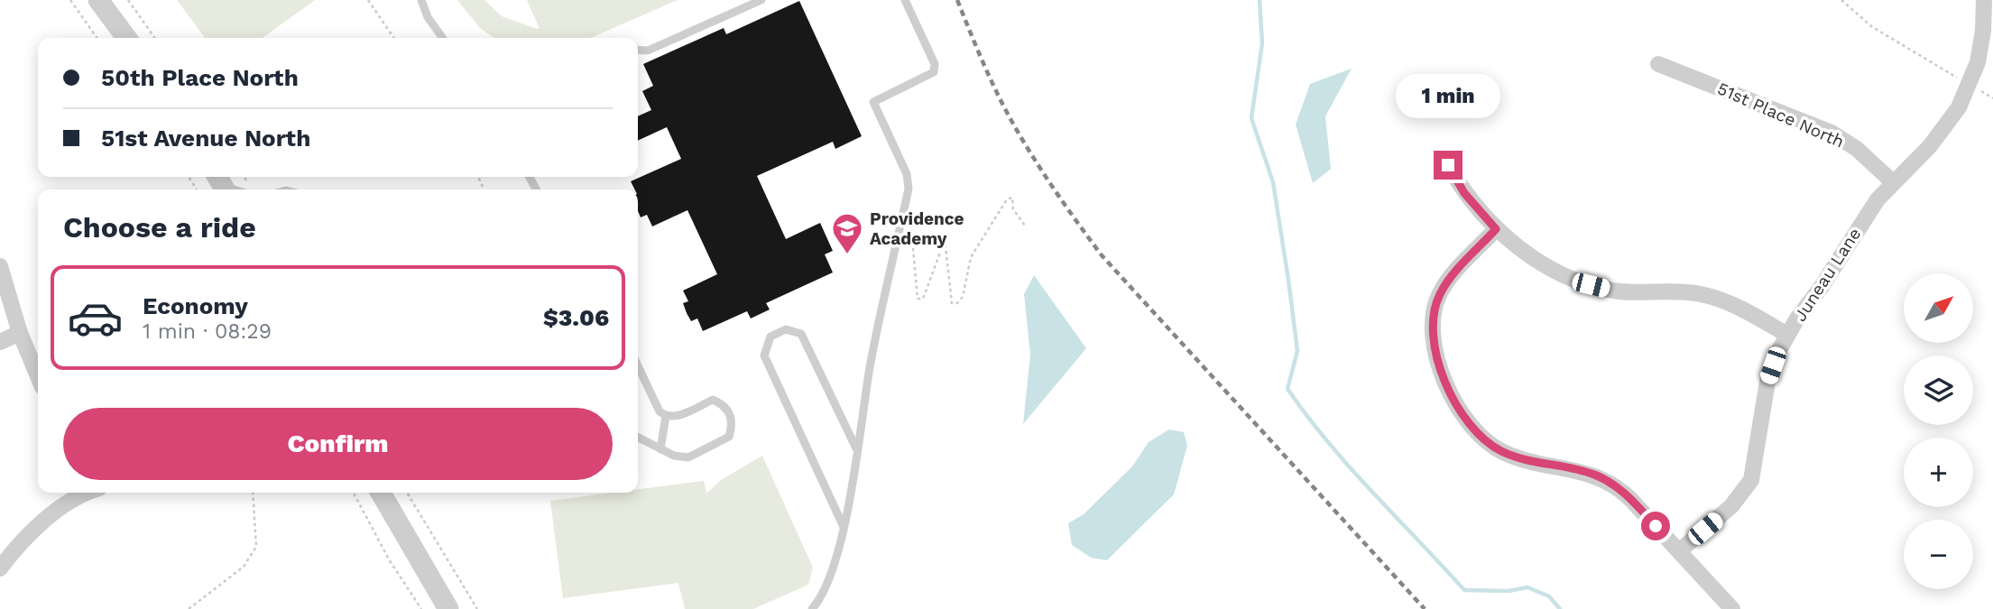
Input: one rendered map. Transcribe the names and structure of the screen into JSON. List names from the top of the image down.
{
  "streets": {
    "street": ["51st Place North", "Juneau Lane"]
  },
  "crossings": [
    ["51st Place North", "Juneau Lane"]
  ],
  "places": {
    "school or university": ["Providence Academy"]
  },
  "north": "top right",
  "page": {
    "banner": ["50th Place North", "51st Avenue North"],
    "bubble": "1 min",
    "heading": "Choose a ride",
    "list": [
      {
        "name": "Economy",
        "note": "1 min · 08:29",
        "value": "$3.06"
      }
    ],
    "map_buttons": ["+", "−"],
    "buttons": "Confirm"
  }
}
